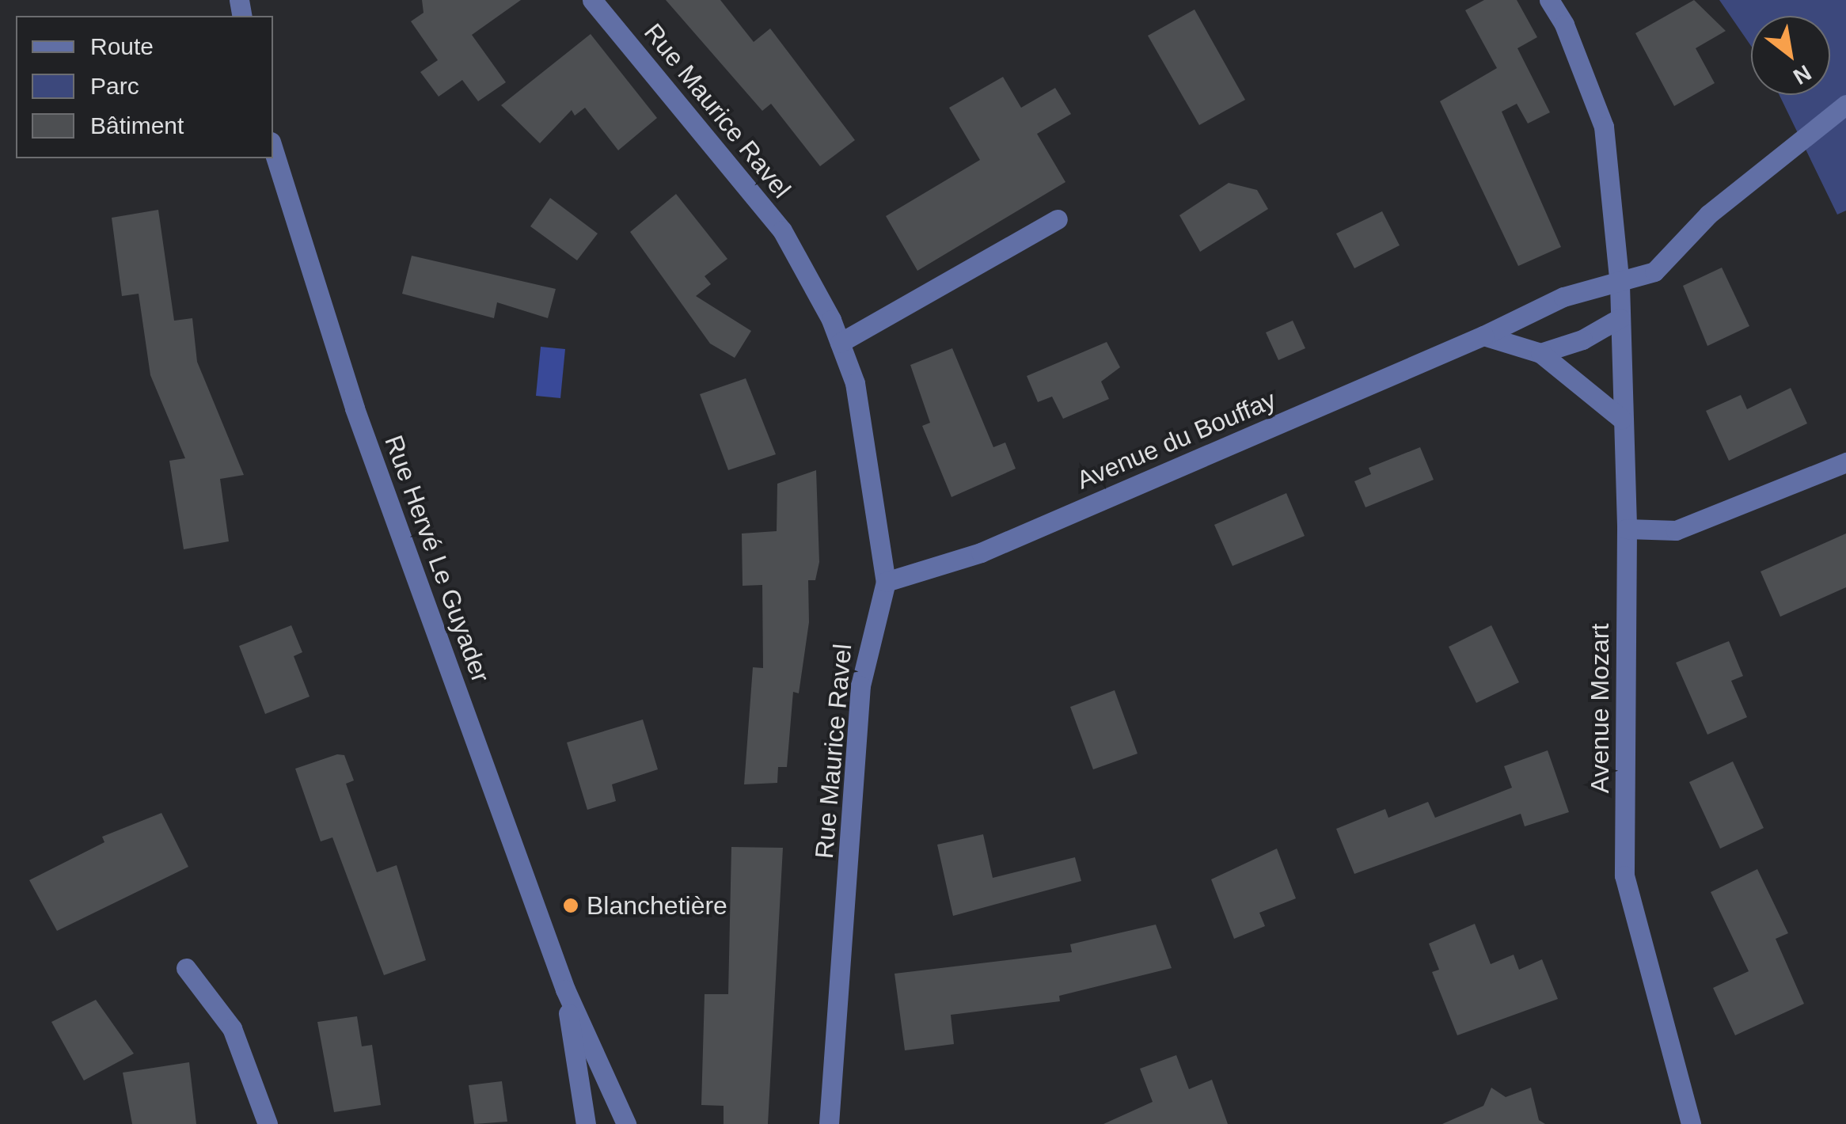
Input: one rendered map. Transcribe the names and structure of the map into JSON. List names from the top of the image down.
{
  "streets": {
    "street": [
      "Rue Maurice Ravel",
      "Avenue du Bouffay",
      "Rue Hervé Le Guyader",
      "Avenue Mozart"
    ]
  },
  "crossings": [
    ["Rue Maurice Ravel", "Avenue du Bouffay"],
    ["Avenue du Bouffay", "Avenue Mozart"]
  ],
  "places": ["Blanchetière"],
  "legend": ["Route", "Parc", "Bâtiment"],
  "north": "bottom right"
}
